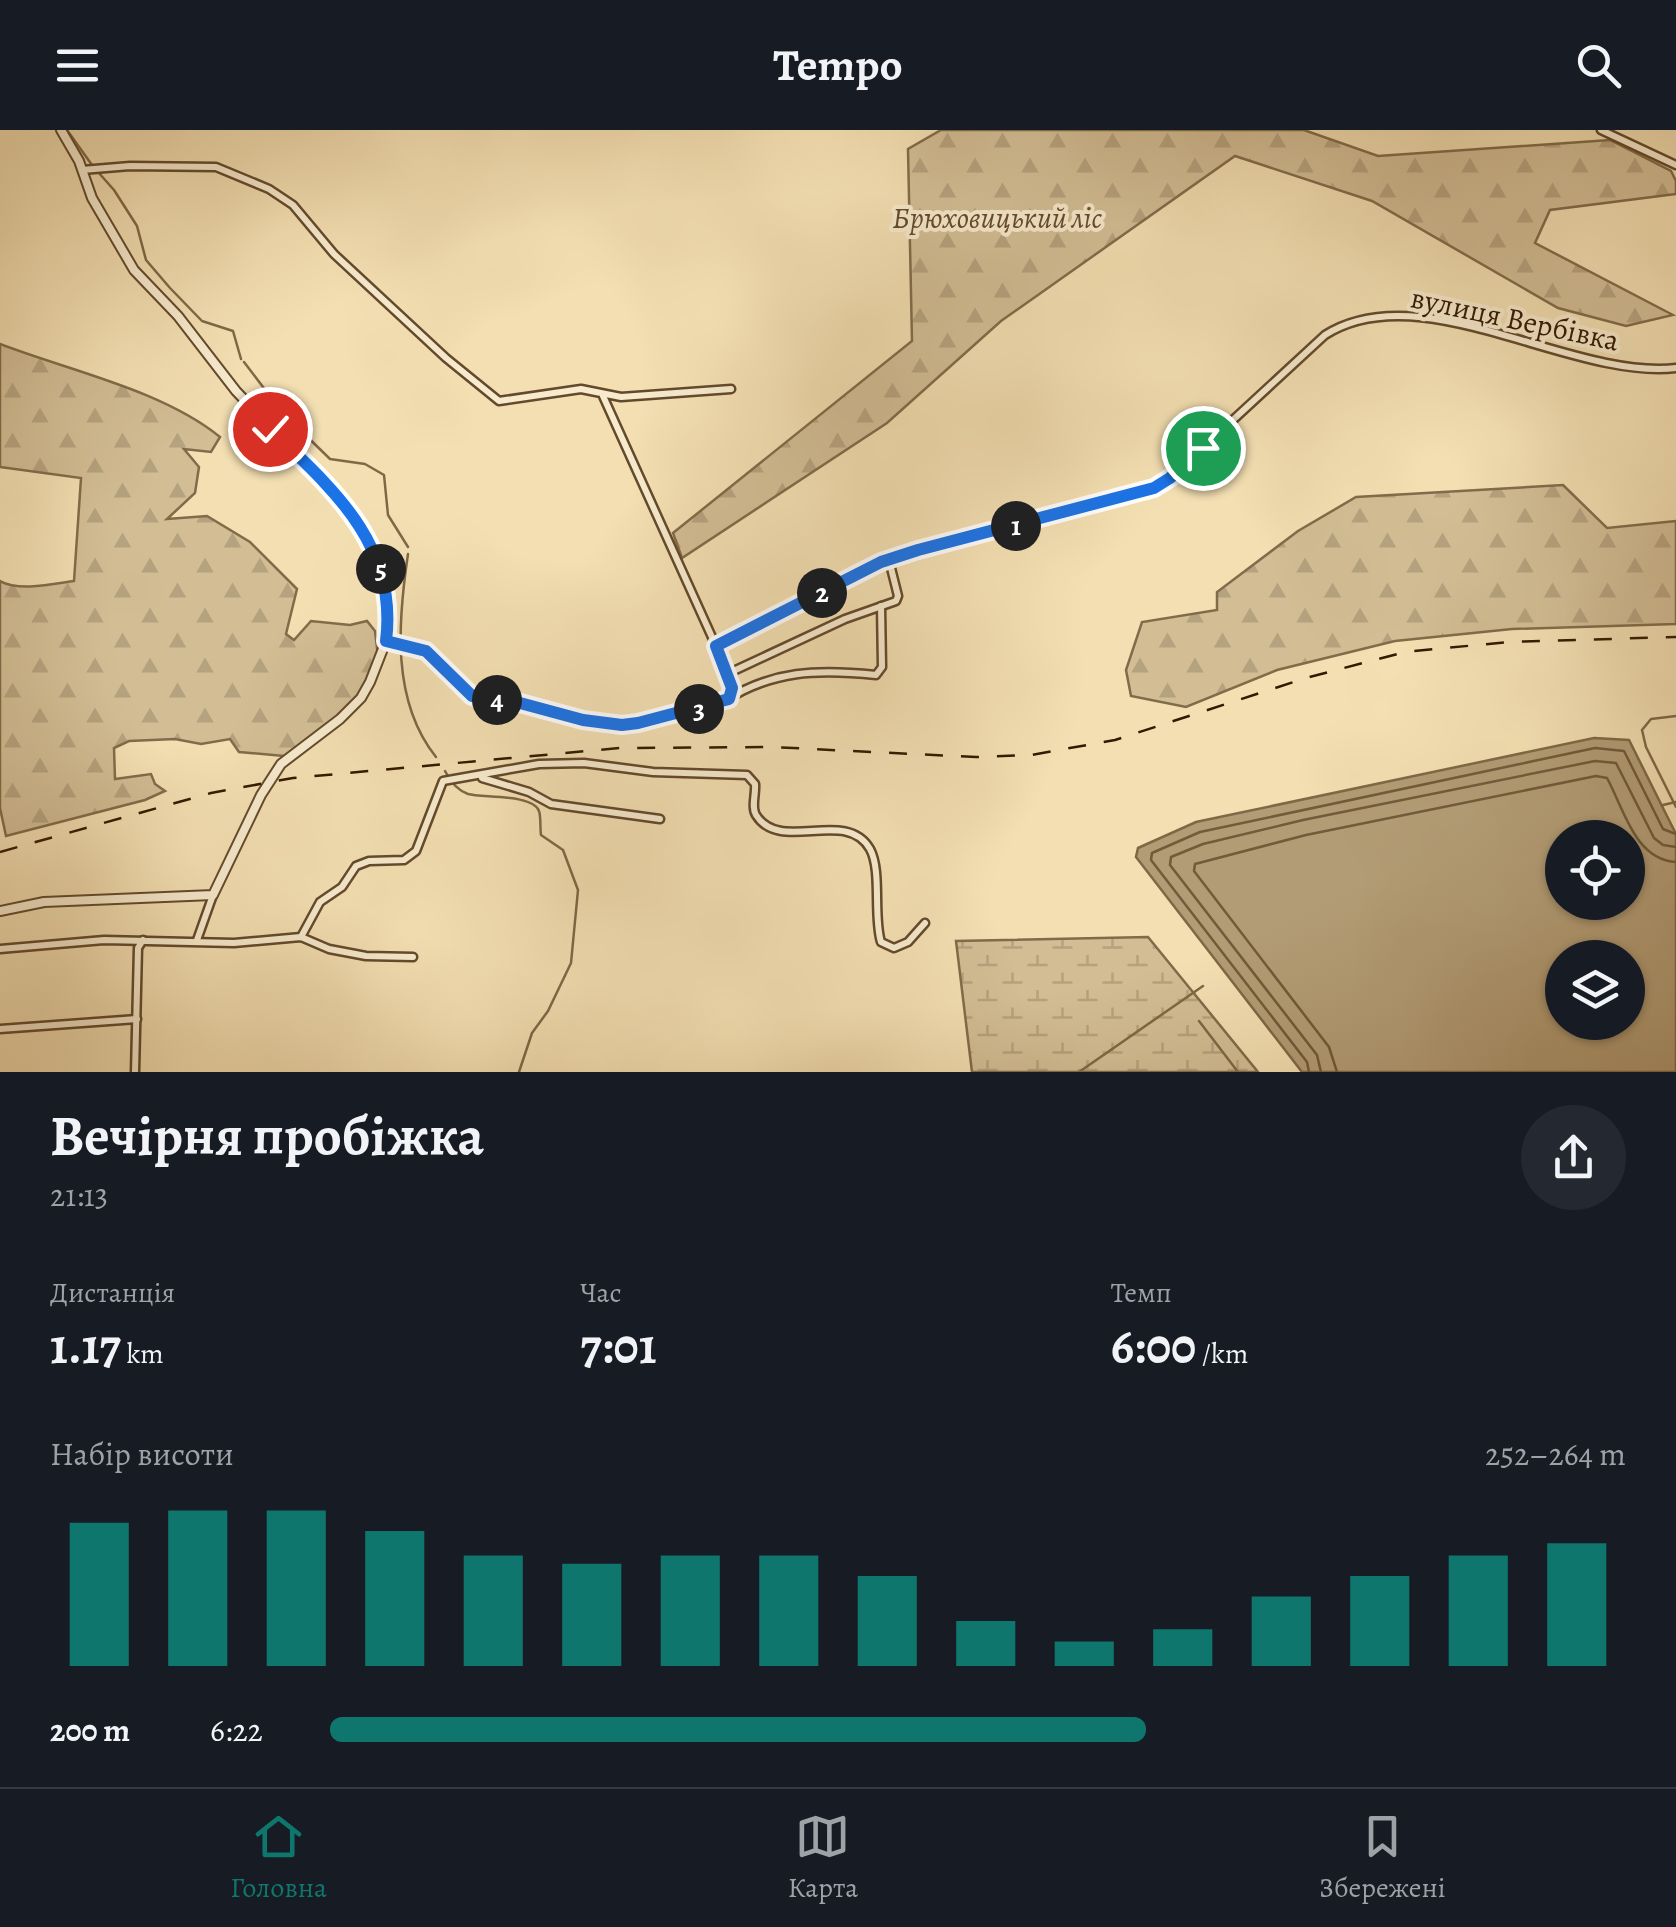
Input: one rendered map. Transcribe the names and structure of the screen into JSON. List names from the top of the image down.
{
  "streets": {
    "street": ["вулиця Вербівка"]
  },
  "parks": ["Брюховицький ліс"],
  "page": {
    "header": "Tempo",
    "pins": [
      "1",
      "5",
      "2",
      "4",
      "3"
    ],
    "heading": ["Вечірня пробіжка", "21:13"],
    "stats": [
      ["Дистанція", "1.17 km"],
      ["Час", "7:01"],
      ["Темп", "6:00 /km"]
    ],
    "chart": ["Набір висоти", "252–264 m"],
    "list": [
      {
        "name": "200 m",
        "note": "6:22"
      }
    ],
    "tabs": ["Головна", "Карта", "Збережені"]
  }
}
